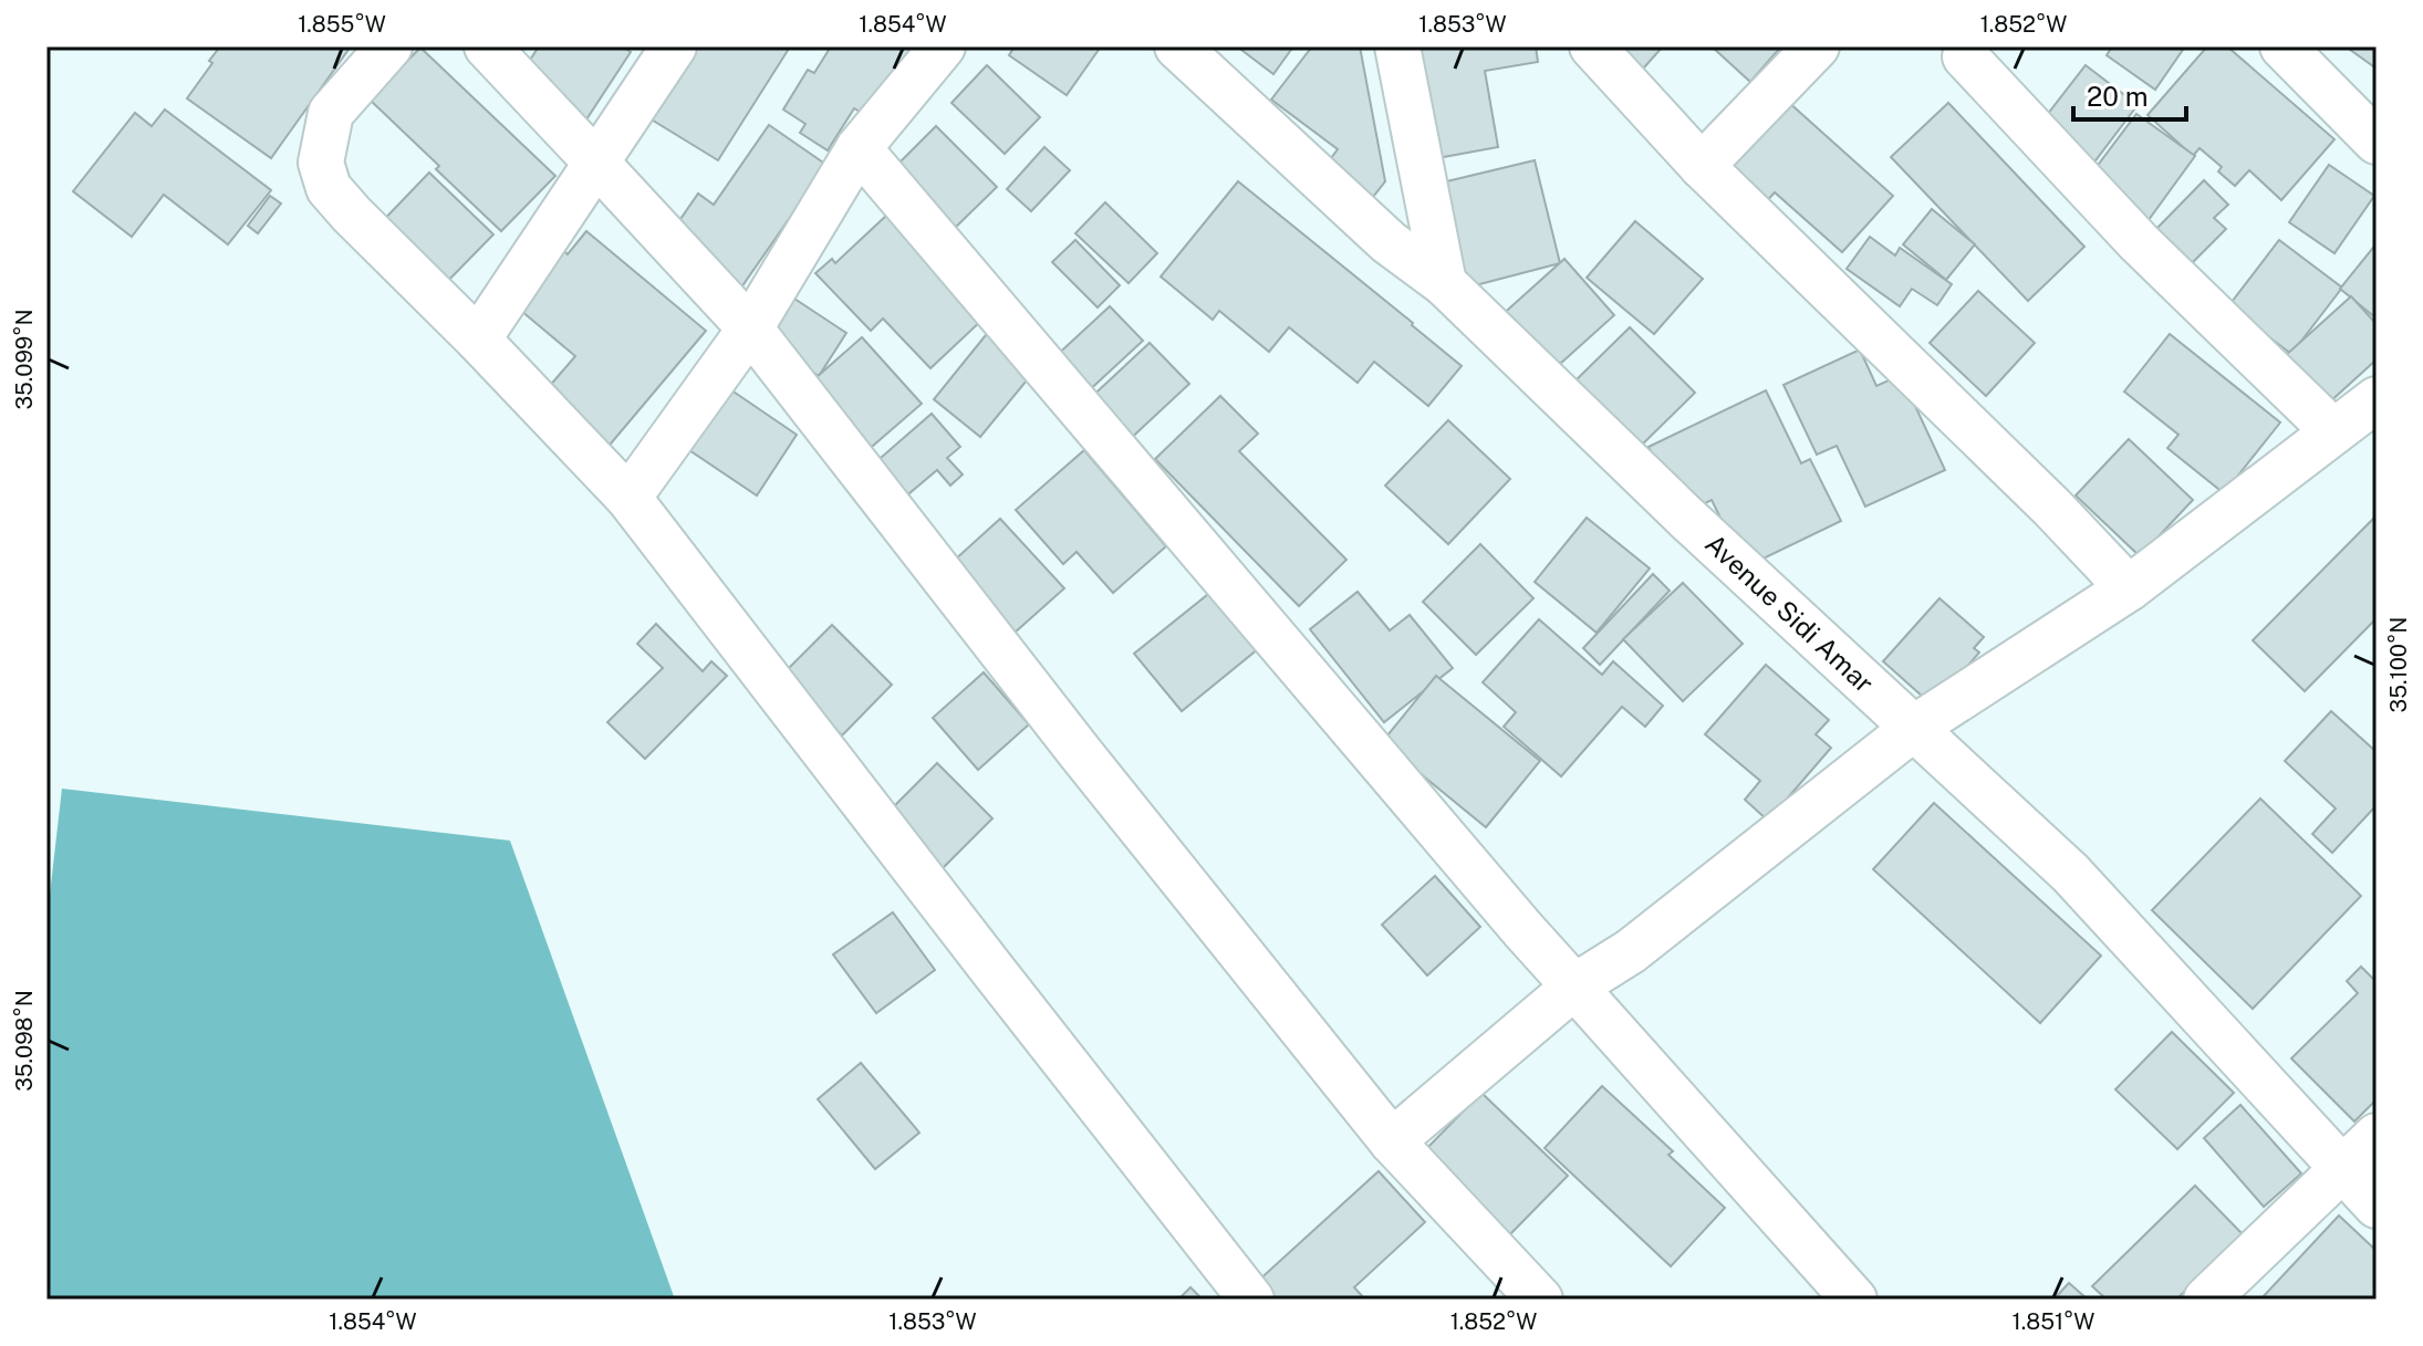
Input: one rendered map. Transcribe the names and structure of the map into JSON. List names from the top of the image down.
{
  "streets": {
    "street": ["Avenue Sidi Amar"]
  },
  "scale_bar": "20 m",
  "coordinates": [
    "1.855°W",
    "1.854°W",
    "1.853°W",
    "1.852°W",
    "35.099°N",
    "35.100°N",
    "35.098°N",
    "1.851°W"
  ]
}
